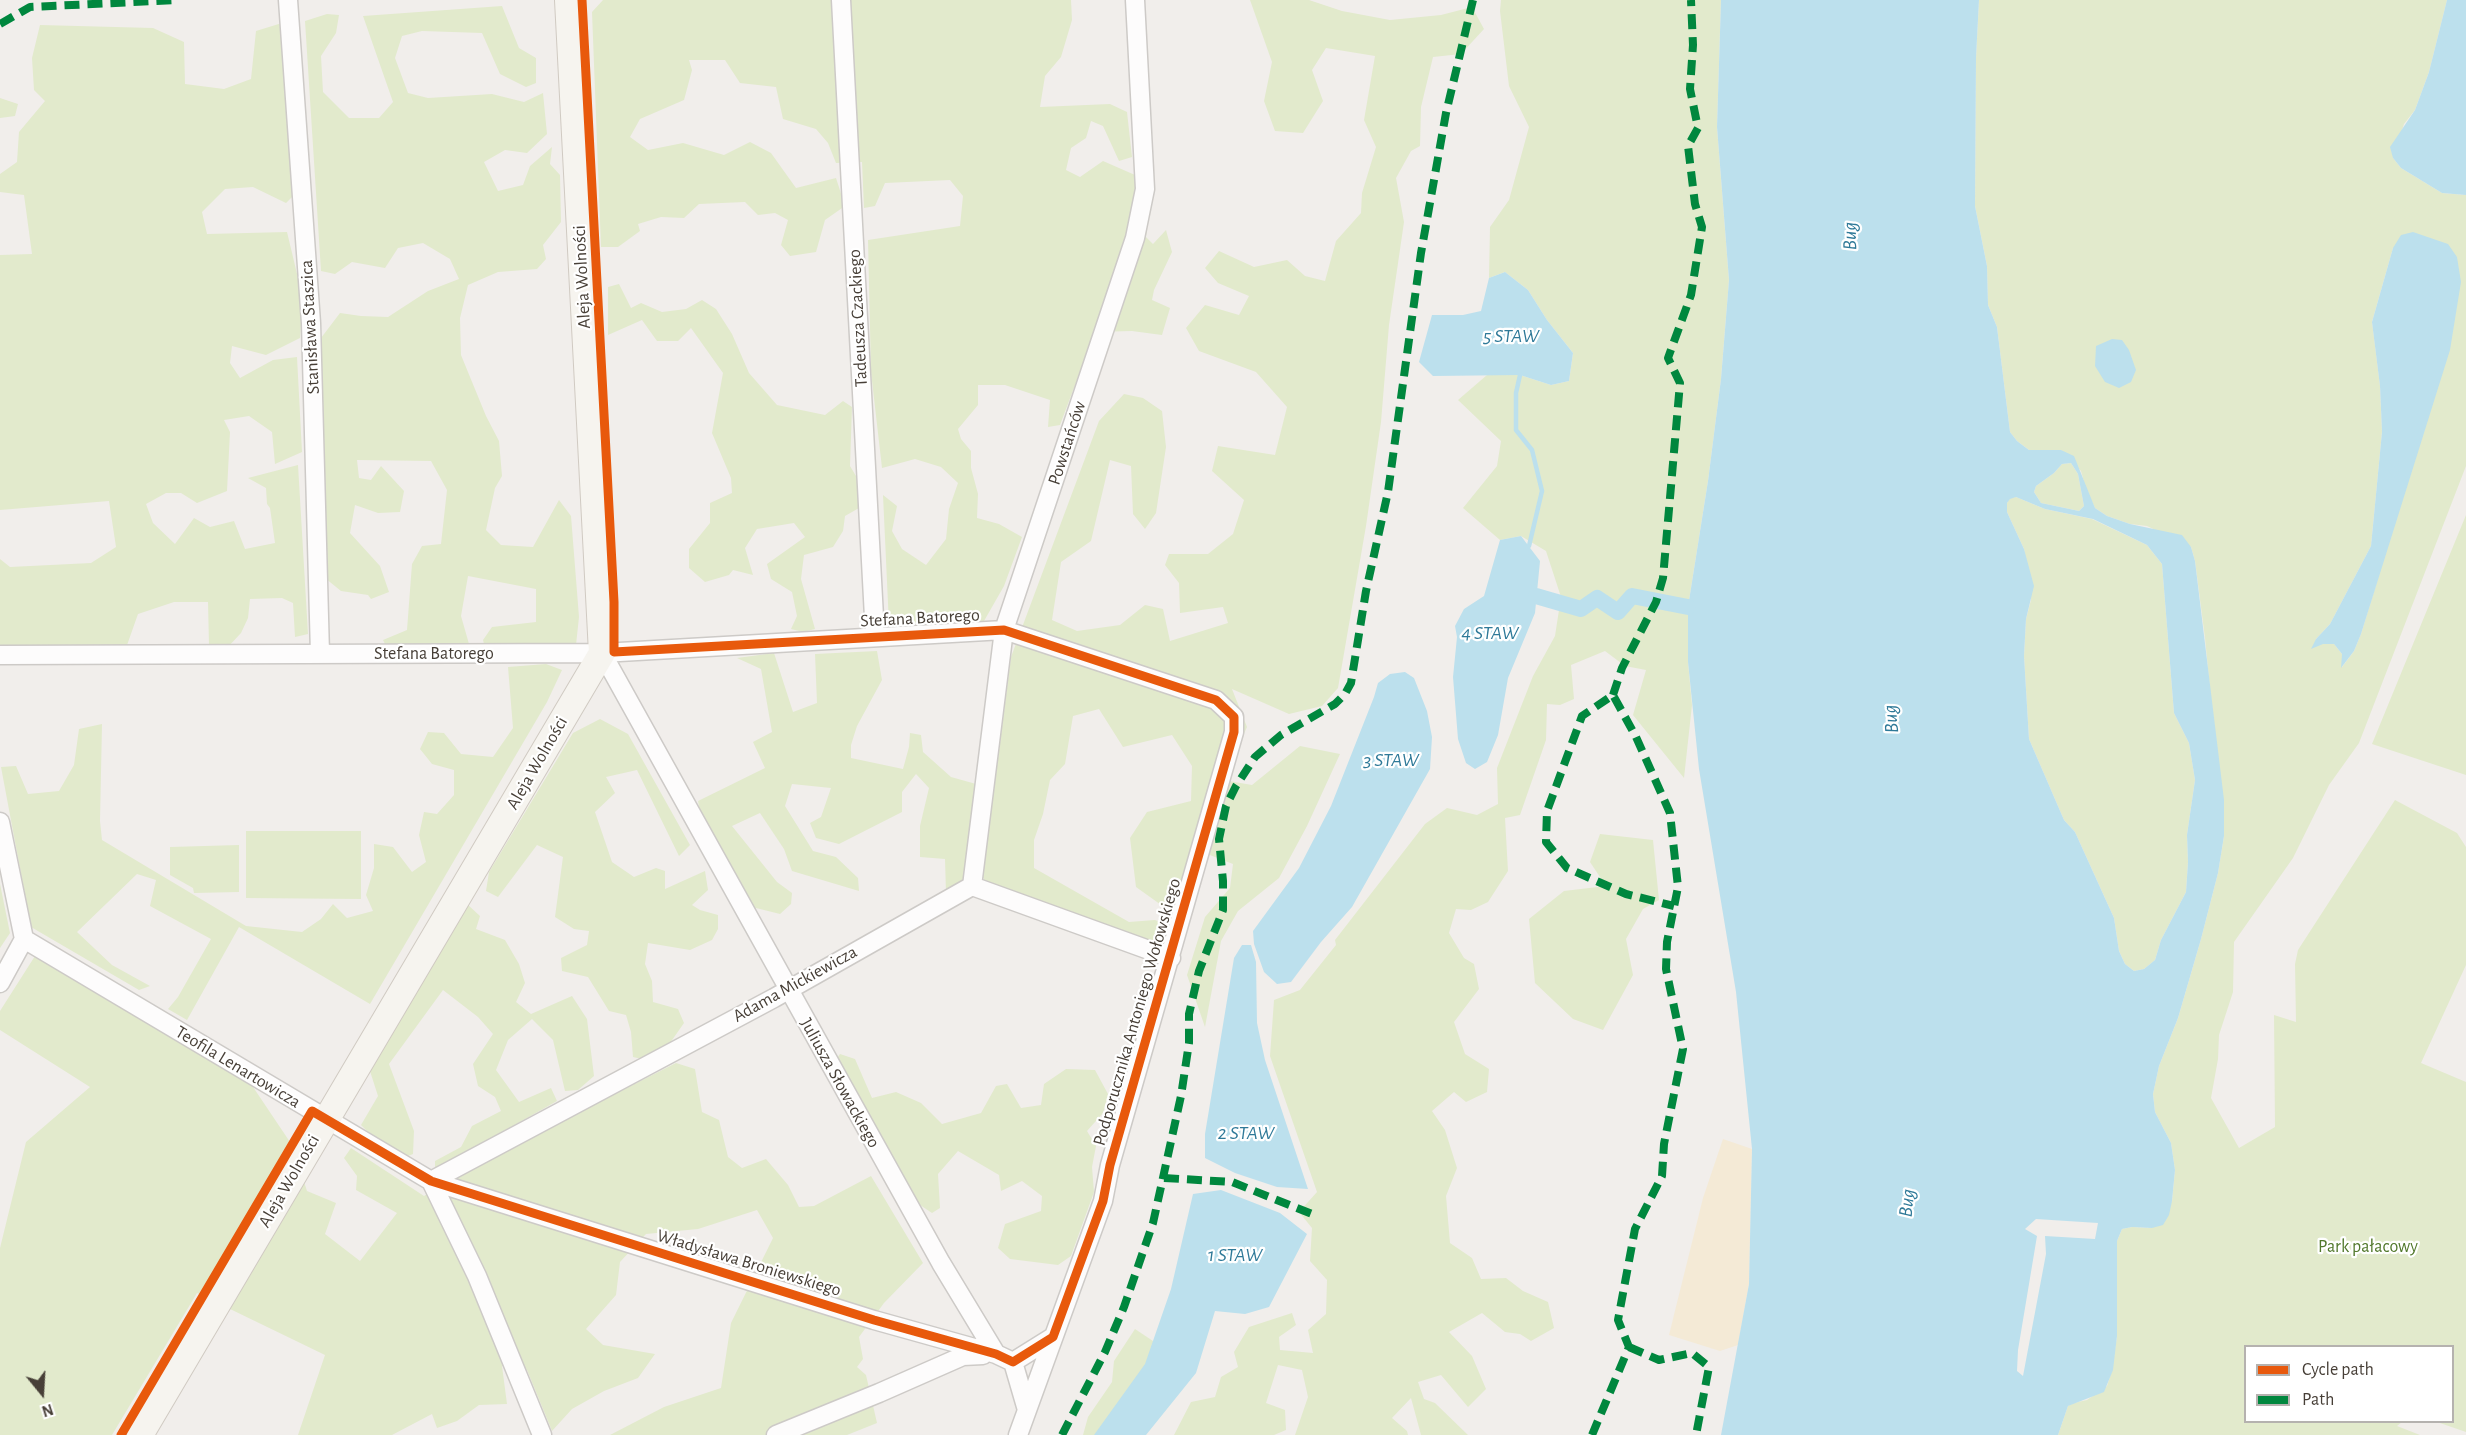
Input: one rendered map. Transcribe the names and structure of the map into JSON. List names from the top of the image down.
{
  "streets": {
    "street": [
      "Aleja Wolności",
      "Tadeusza Czackiego",
      "Stanisława Staszica",
      "Powstańców",
      "Stefana Batorego",
      "Adama Mickiewicza",
      "Podporucznika Antoniego Wołowskiego",
      "Teofila Lenartowicza",
      "Juliusza Słowackiego",
      "Władysława Broniewskiego"
    ]
  },
  "crossings": [
    ["Aleja Wolności", "Stefana Batorego"],
    ["Aleja Wolności", "Teofila Lenartowicza"],
    ["Aleja Wolności", "Juliusza Słowackiego"],
    ["Tadeusza Czackiego", "Stefana Batorego"],
    ["Stanisława Staszica", "Stefana Batorego"],
    ["Powstańców", "Stefana Batorego"],
    ["Powstańców", "Adama Mickiewicza"],
    ["Stefana Batorego", "Podporucznika Antoniego Wołowskiego"],
    ["Stefana Batorego", "Juliusza Słowackiego"],
    ["Adama Mickiewicza", "Teofila Lenartowicza"],
    ["Adama Mickiewicza", "Juliusza Słowackiego"],
    ["Adama Mickiewicza", "Władysława Broniewskiego"],
    ["Teofila Lenartowicza", "Władysława Broniewskiego"],
    ["Juliusza Słowackiego", "Władysława Broniewskiego"]
  ],
  "water": [
    "Bug",
    "5 STAW",
    "4 STAW",
    "3 STAW",
    "2 STAW",
    "1 STAW"
  ],
  "parks": ["Park pałacowy"],
  "legend": ["Cycle path", "Path"],
  "north": "bottom"
}
